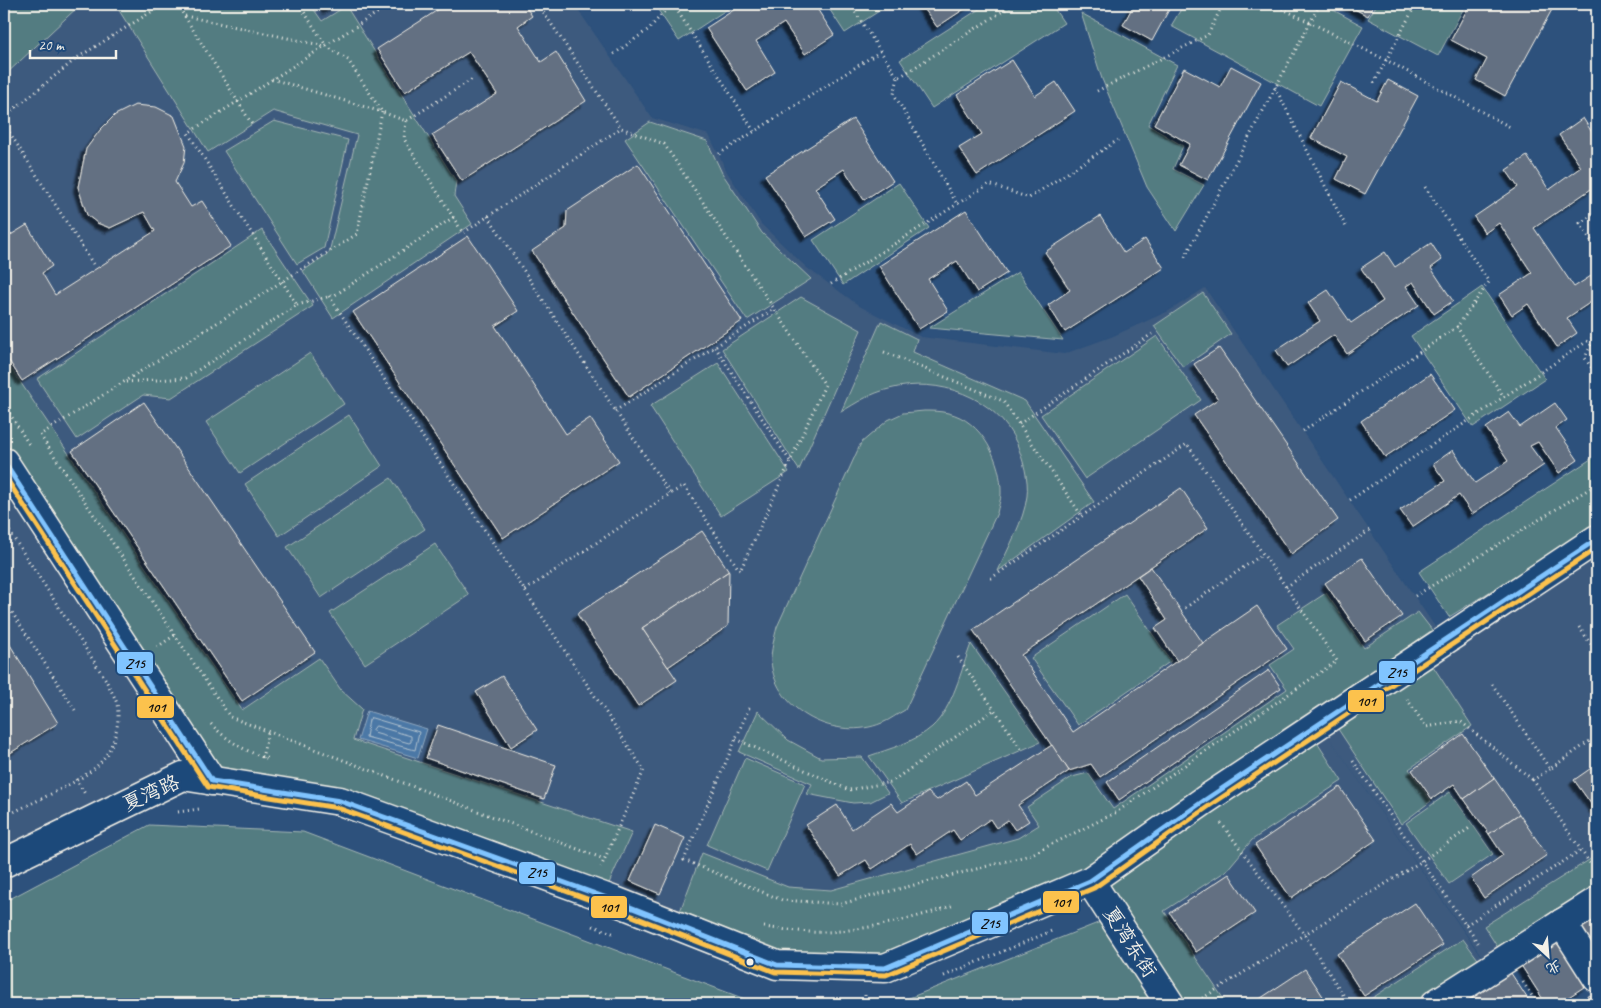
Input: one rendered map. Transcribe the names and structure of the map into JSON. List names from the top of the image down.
{
  "streets": {
    "street": ["夏湾路", "夏湾东街"]
  },
  "crossings": [
    ["夏湾路", "夏湾东街"]
  ],
  "lines": ["transit line Z15", "transit line 101"],
  "scale_bar": "20 m",
  "north": "bottom right"
}
